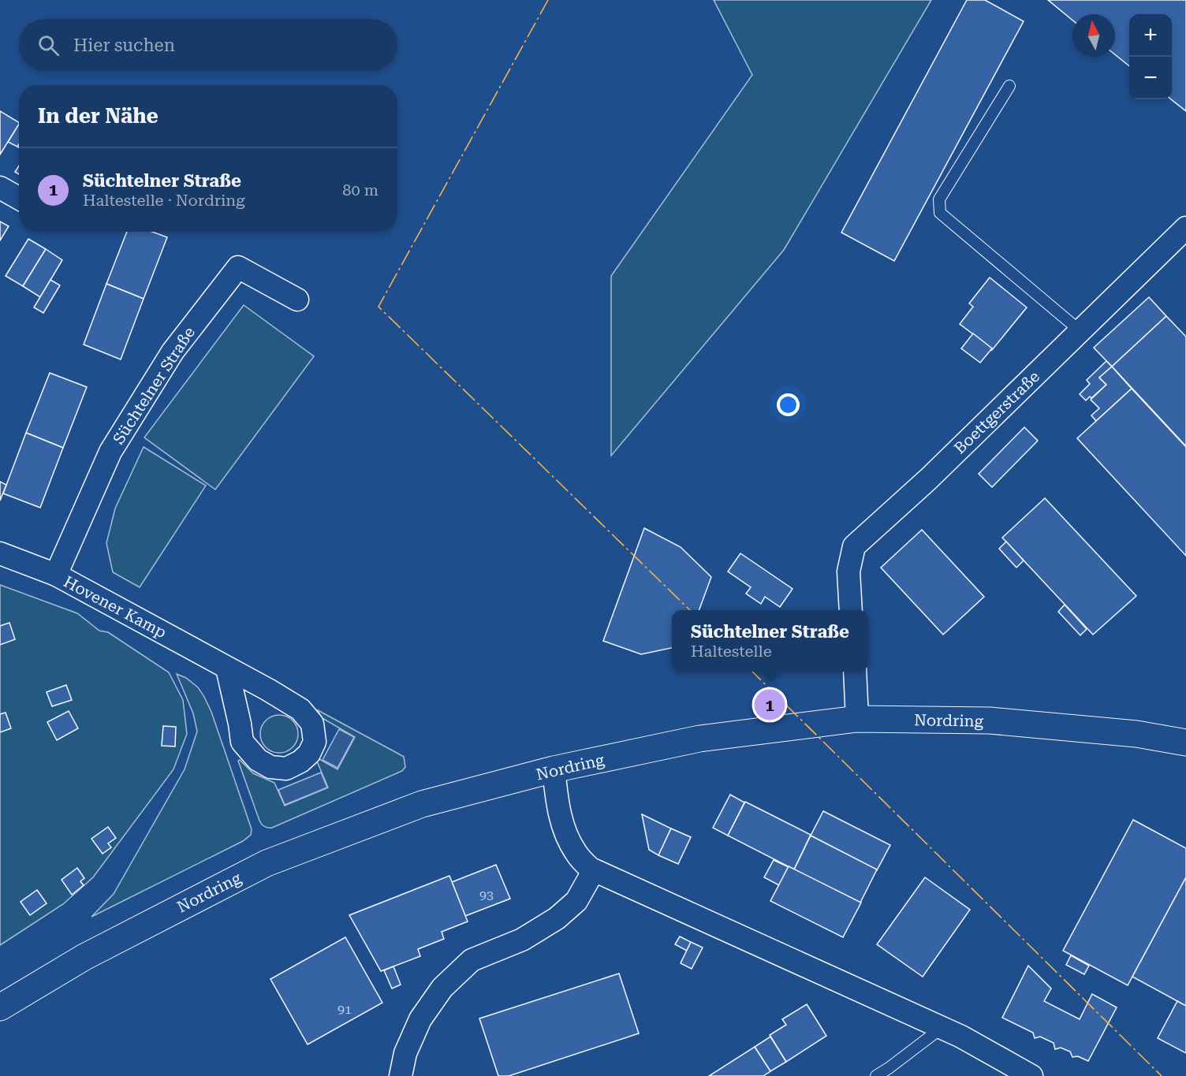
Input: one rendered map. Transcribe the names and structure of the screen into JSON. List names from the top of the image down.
{
  "streets": {
    "main road": ["Nordring"],
    "street": ["Süchtelner Straße", "Boettgerstraße", "Hovener Kamp"]
  },
  "crossings": [
    ["Süchtelner Straße", "Hovener Kamp"]
  ],
  "house_numbers": ["93", "91"],
  "north": "top",
  "page": {
    "map_buttons": ["+", "−"],
    "search": "Hier suchen",
    "heading": "In der Nähe",
    "list": [
      {
        "mark": "1",
        "name": "Süchtelner Straße",
        "note": "Haltestelle · Nordring",
        "value": "80 m"
      }
    ],
    "popup": ["Süchtelner Straße", "Haltestelle"],
    "pins": "1"
  }
}
